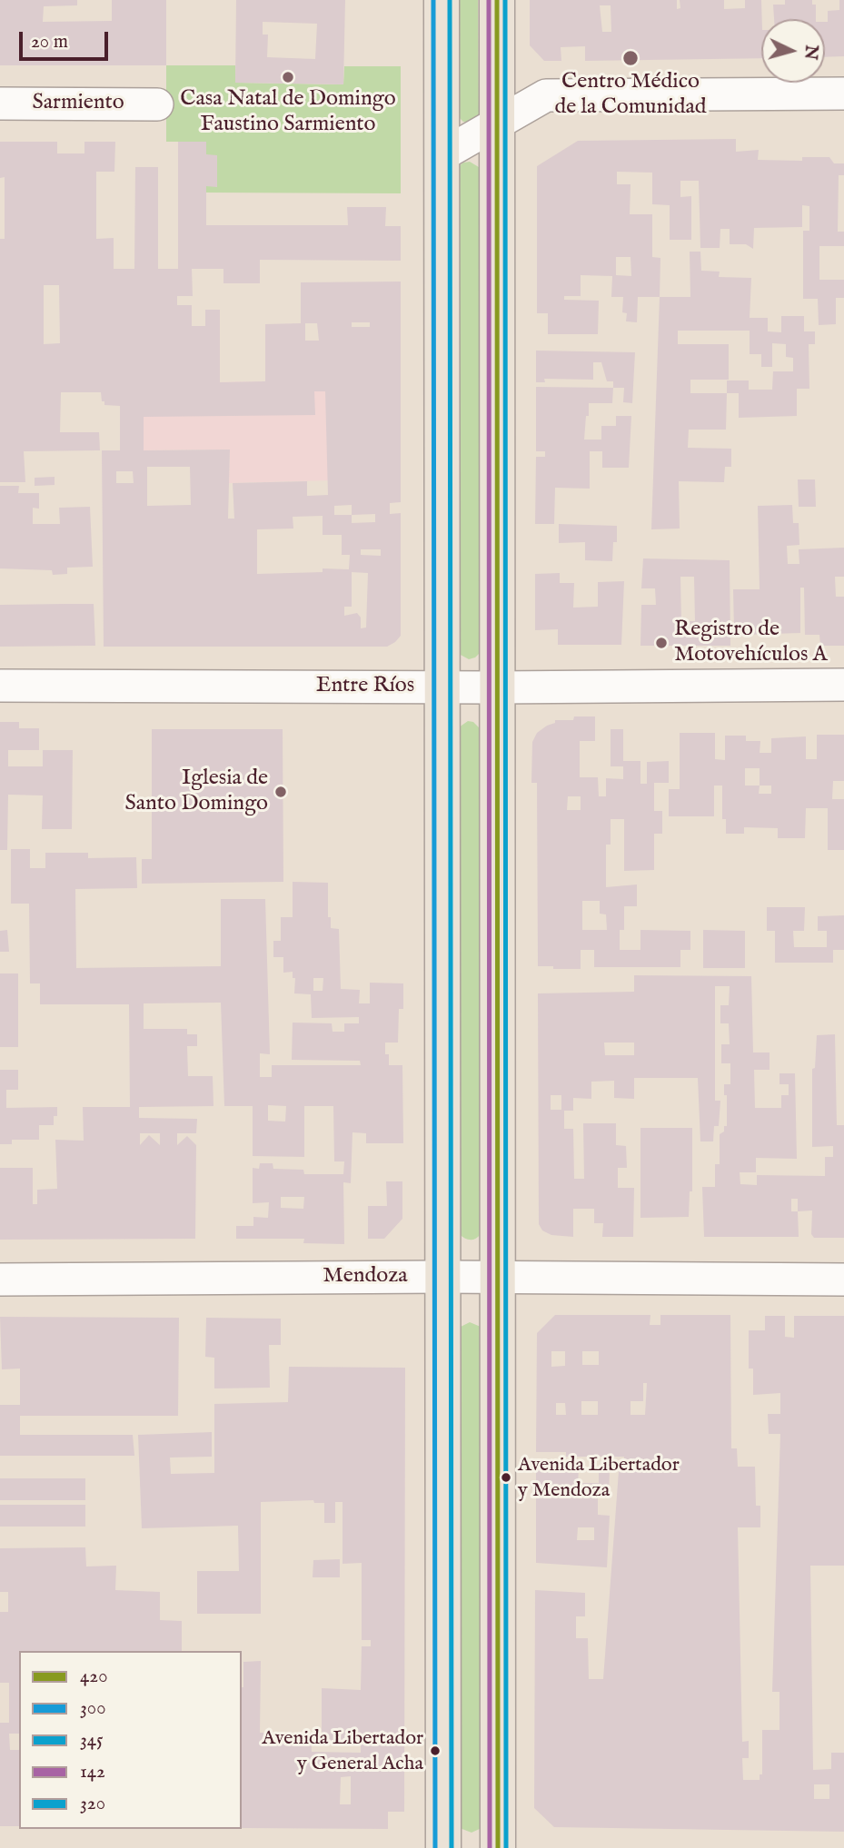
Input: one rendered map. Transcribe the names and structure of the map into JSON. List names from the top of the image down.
{
  "streets": {
    "street": ["Sarmiento", "Entre Ríos", "Mendoza"]
  },
  "places": [
    "Centro Médico de la Comunidad",
    "Casa Natal de Domingo Faustino Sarmiento",
    "Registro de Motovehículos A",
    "Iglesia de Santo Domingo",
    "Avenida Libertador y Mendoza",
    "Avenida Libertador y General Acha"
  ],
  "lines": [
    "transit line 420",
    "transit line 300",
    "transit line 345",
    "transit line 142",
    "transit line 320"
  ],
  "legend": [
    "420",
    "300",
    "345",
    "142",
    "320"
  ],
  "scale_bar": "20 m",
  "north": "right"
}
